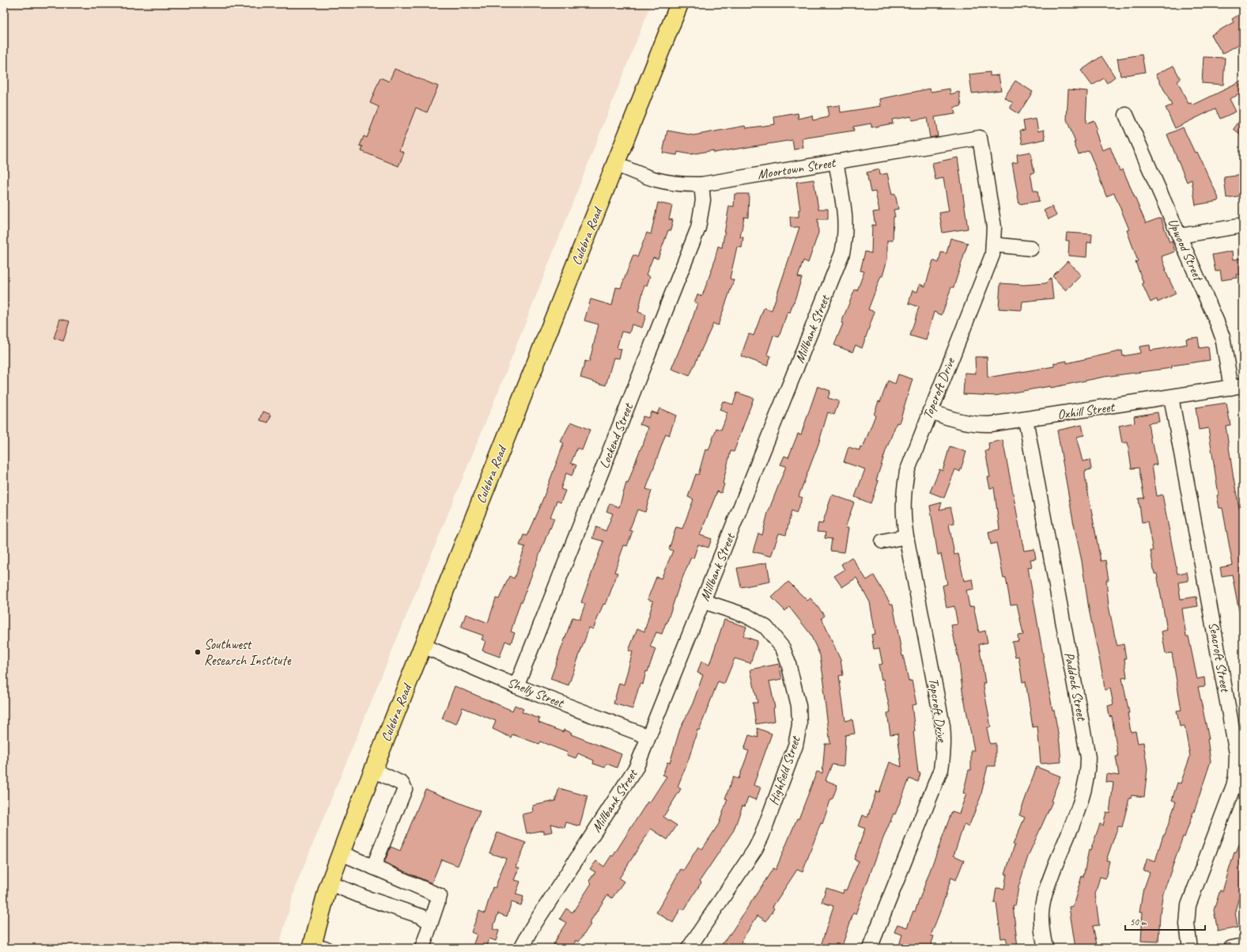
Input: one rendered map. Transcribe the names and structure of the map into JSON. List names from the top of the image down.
{
  "streets": {
    "main road": ["Culebra Road"],
    "street": [
      "Moortown Street",
      "Upwood Street",
      "Millbank Street",
      "Topcroft Drive",
      "Oxhill Street",
      "Lockend Street",
      "Seacroft Street",
      "Paddock Street",
      "Shelly Street",
      "Highfield Street"
    ]
  },
  "crossings": [
    ["Moortown Street", "Culebra Road"],
    ["Moortown Street", "Millbank Street"],
    ["Moortown Street", "Topcroft Drive"],
    ["Moortown Street", "Lockend Street"],
    ["Culebra Road", "Shelly Street"],
    ["Upwood Street", "Oxhill Street"],
    ["Millbank Street", "Shelly Street"],
    ["Millbank Street", "Highfield Street"],
    ["Topcroft Drive", "Oxhill Street"],
    ["Oxhill Street", "Seacroft Street"],
    ["Oxhill Street", "Paddock Street"],
    ["Lockend Street", "Shelly Street"]
  ],
  "places": ["Southwest Research Institute"],
  "scale_bar": "50 m"
}
